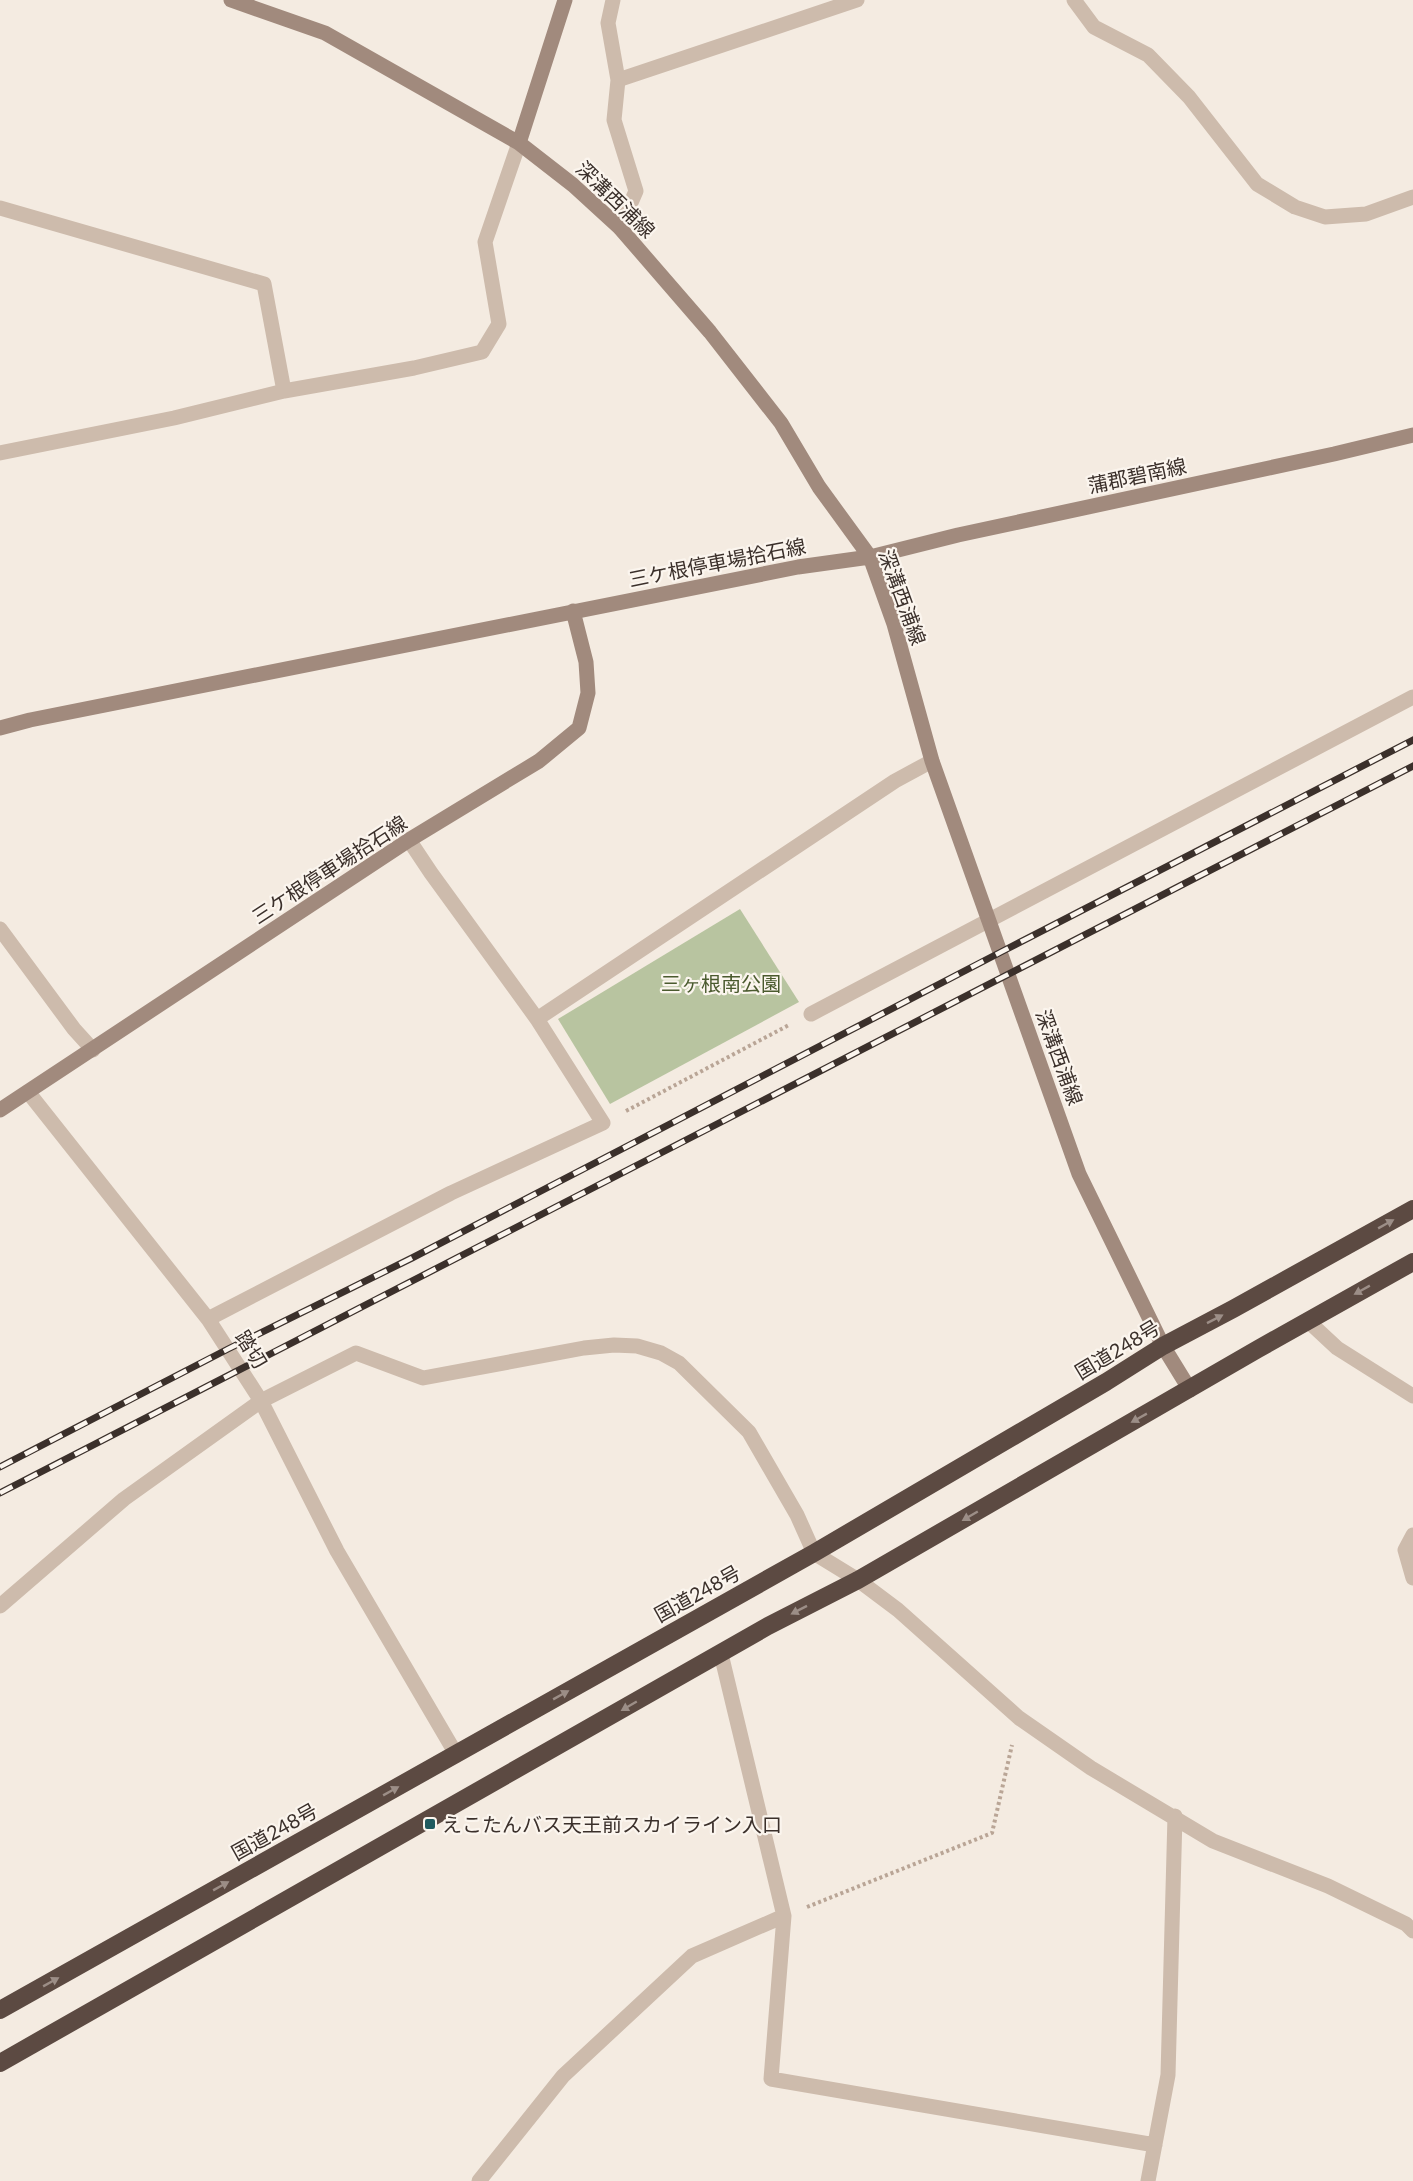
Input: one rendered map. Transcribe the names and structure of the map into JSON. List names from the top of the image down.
{
  "streets": {
    "highway": ["国道248号"],
    "main road": ["深溝西浦線", "蒲郡碧南線", "三ケ根停車場拾石線"],
    "street": ["踏切"]
  },
  "crossings": [
    ["深溝西浦線", "蒲郡碧南線"],
    ["深溝西浦線", "三ケ根停車場拾石線"],
    ["深溝西浦線", "国道248号"],
    ["蒲郡碧南線", "三ケ根停車場拾石線"],
    ["三ケ根停車場拾石線", "踏切"],
    ["踏切", "国道248号"]
  ],
  "parks": ["三ヶ根南公園"],
  "places": {
    "transit": ["えこたんバス天王前スカイライン入口"]
  }
}
